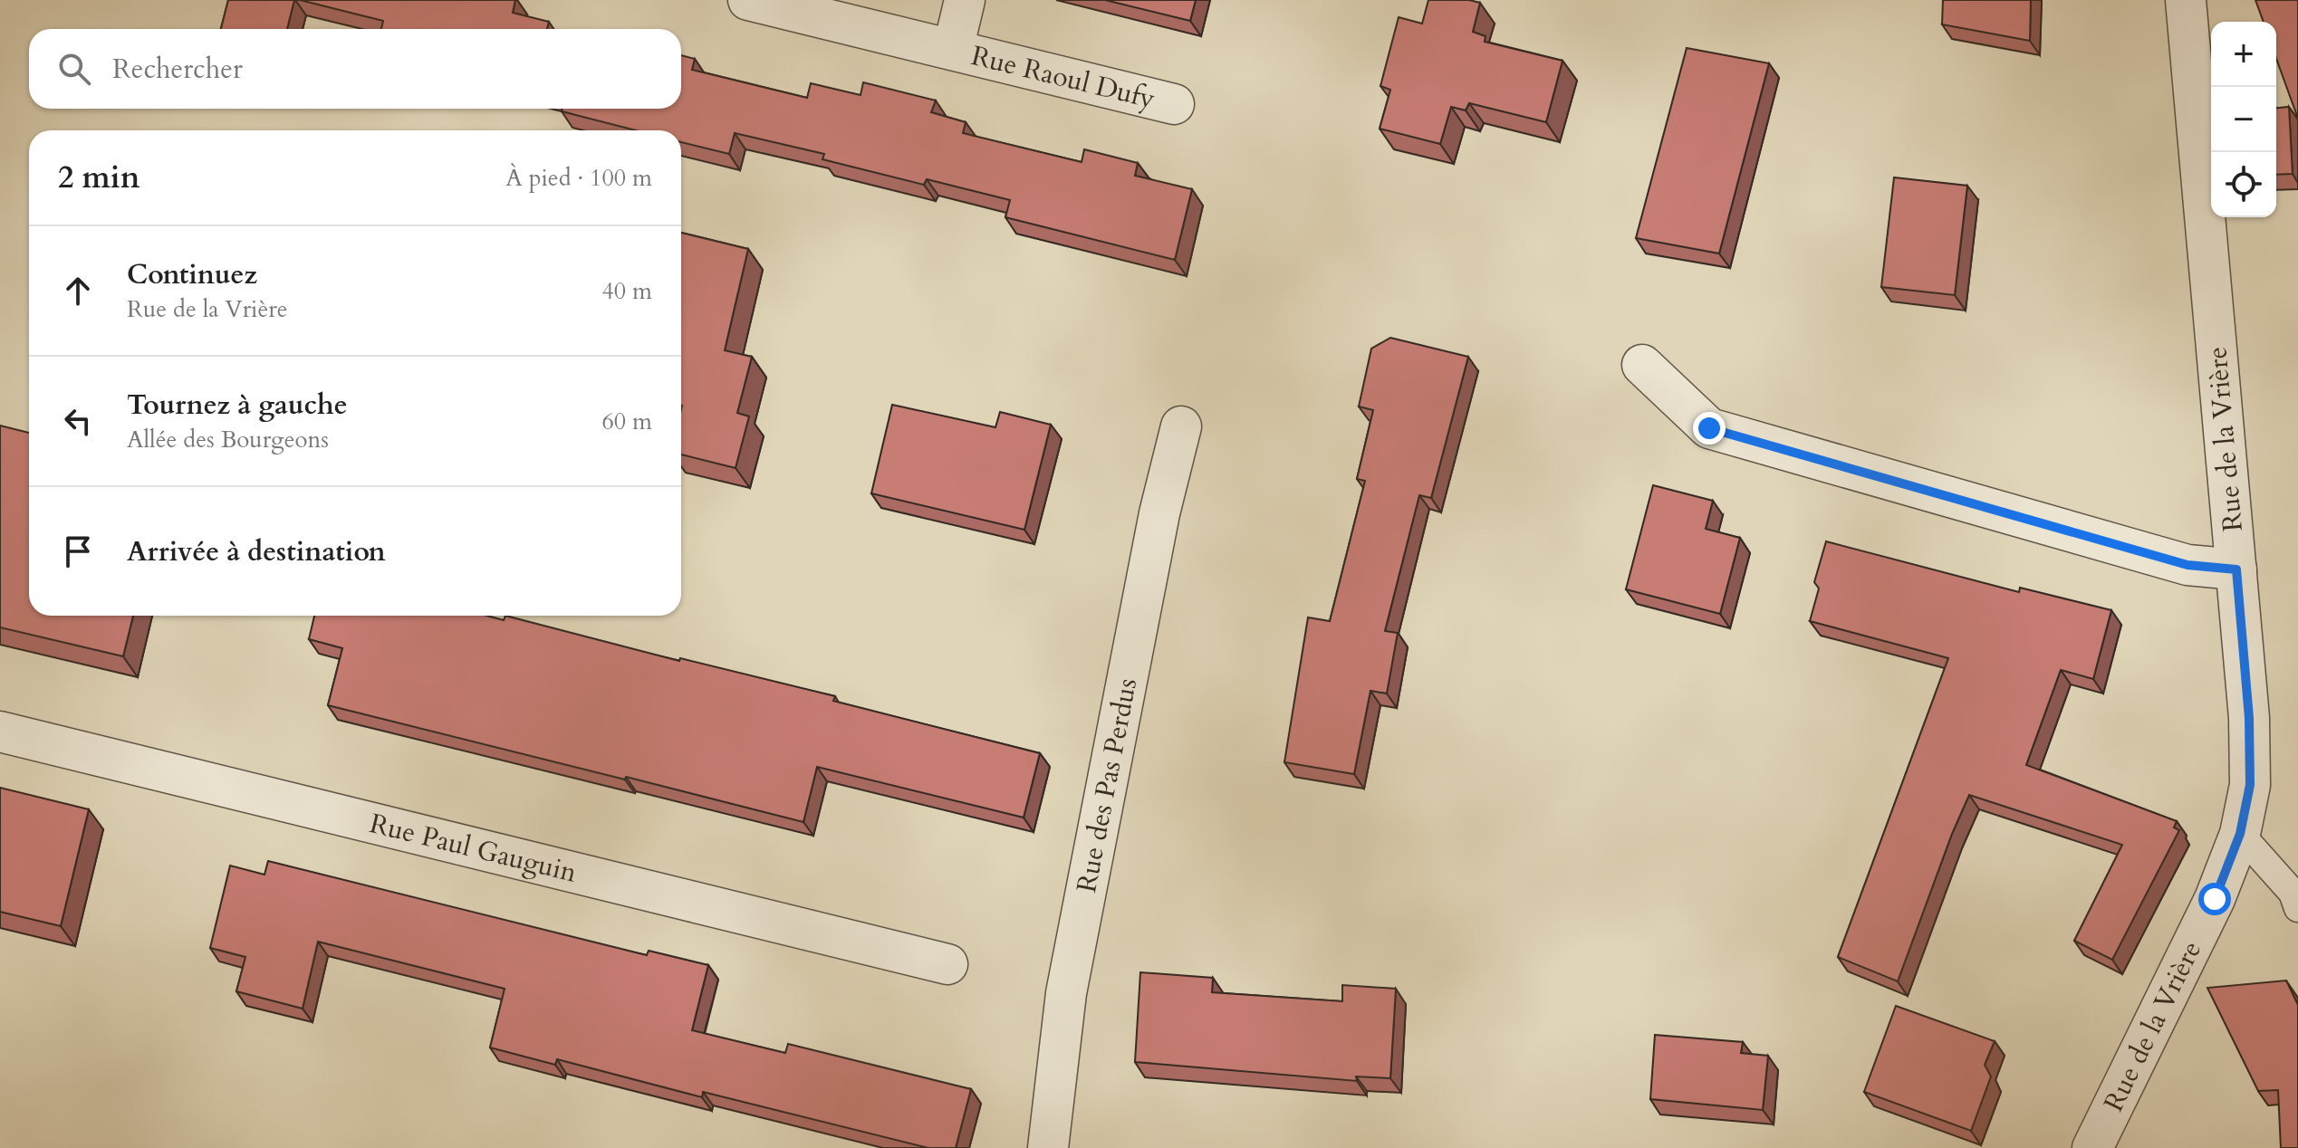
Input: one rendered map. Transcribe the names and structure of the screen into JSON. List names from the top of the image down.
{
  "streets": {
    "street": [
      "Rue Raoul Dufy",
      "Rue de la Vrière",
      "Rue des Pas Perdus",
      "Rue Paul Gauguin"
    ]
  },
  "page": {
    "map_buttons": ["+", "−"],
    "search": "Rechercher",
    "heading": ["2 min", "À pied · 100 m"],
    "list": [
      ["Continuez", "Rue de la Vrière", "40 m"],
      ["Tournez à gauche", "Allée des Bourgeons", "60 m"],
      "Arrivée à destination"
    ]
  }
}
